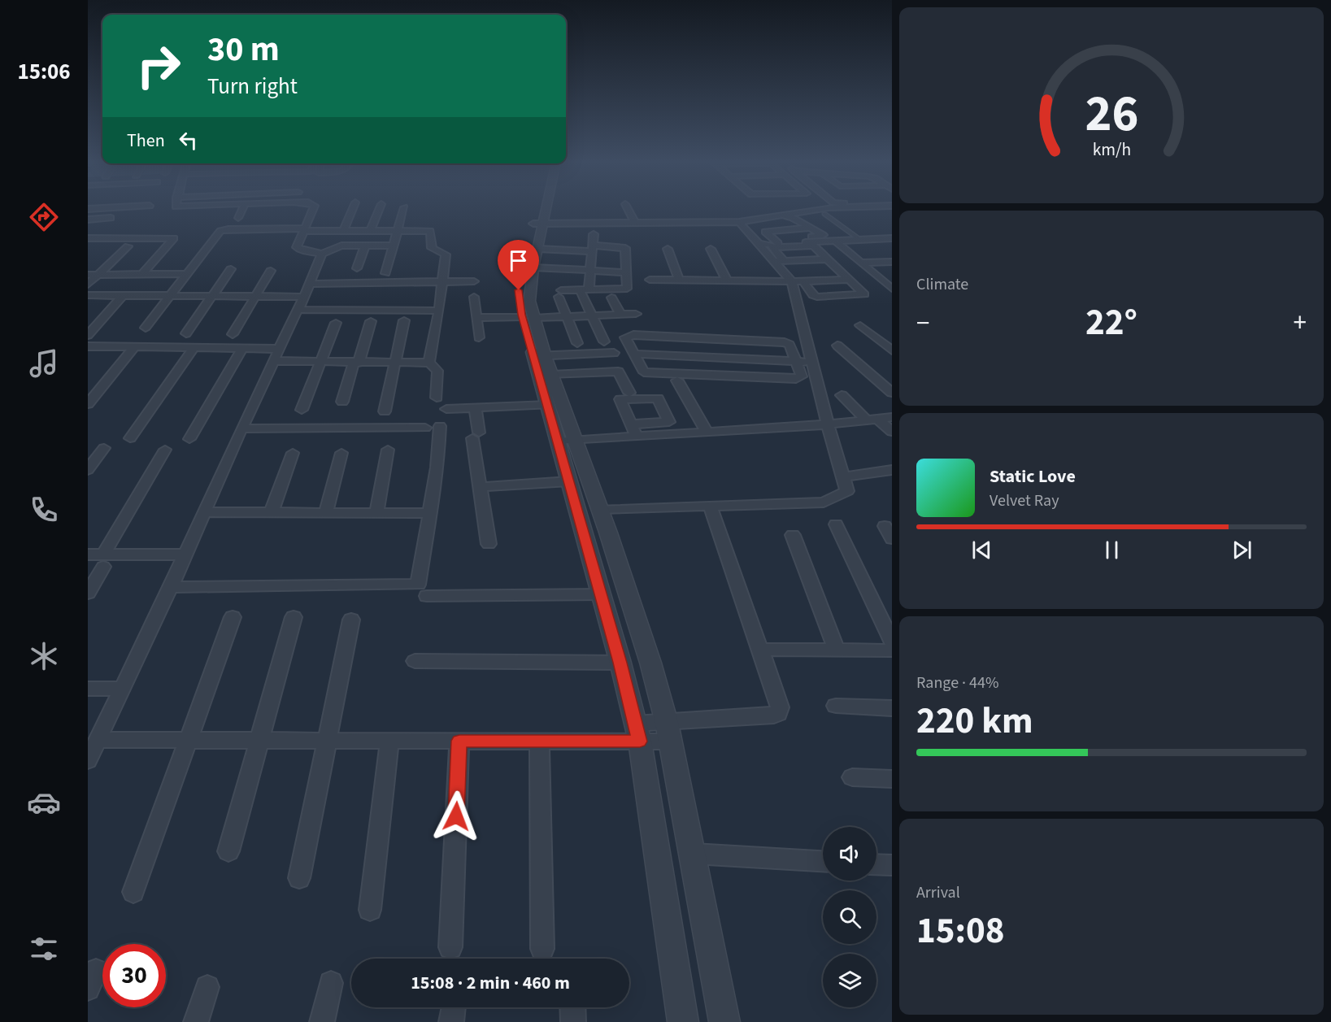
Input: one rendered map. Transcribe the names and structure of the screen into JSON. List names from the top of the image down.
{
  "page": {
    "tabs": "15:06",
    "turn": ["30 m", "Turn right"],
    "then": "Then",
    "tile": [
      "Climate",
      ["Range · 44%", "220 km"],
      ["Arrival", "15:08"]
    ],
    "heat": ["−", "22°", "+"],
    "song": ["Static Love", "Velvet Ray"],
    "limit": "30",
    "trip": "15:08 · 2 min · 460 m",
    "gauge": ["26", "km/h"]
  }
}
